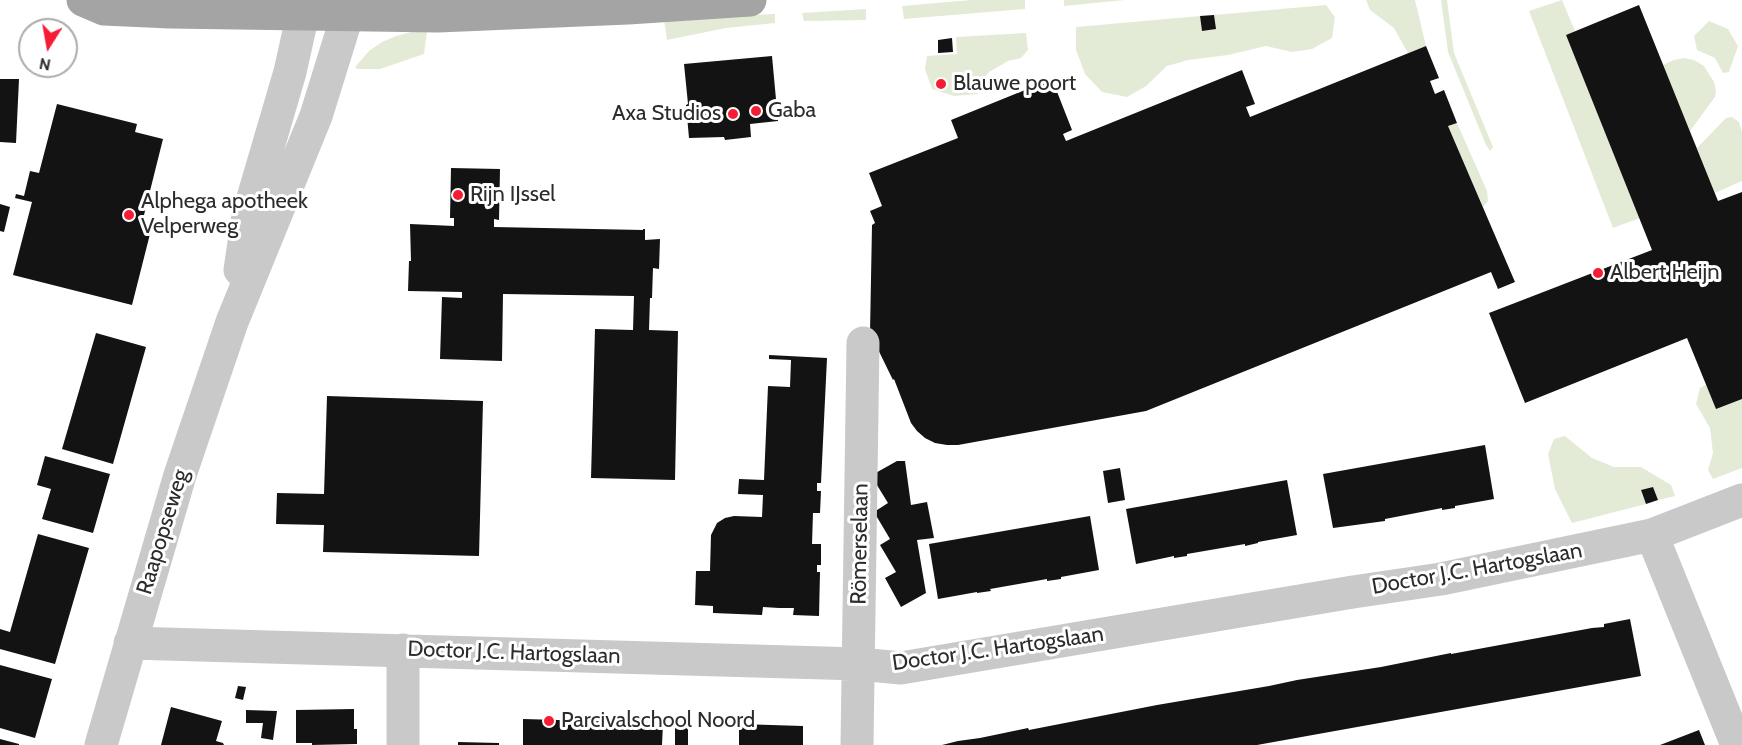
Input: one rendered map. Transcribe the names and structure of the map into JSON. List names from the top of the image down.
{
  "streets": {
    "street": ["Raapopseweg", "Römerselaan", "Doctor J.C. Hartogslaan"]
  },
  "crossings": [
    ["Raapopseweg", "Doctor J.C. Hartogslaan"],
    ["Römerselaan", "Doctor J.C. Hartogslaan"]
  ],
  "places": [
    "Blauwe poort",
    "Gaba",
    "Axa Studios",
    "Rijn IJssel",
    "Alphega apotheek Velperweg",
    "Albert Heijn",
    "Parcivalschool Noord"
  ],
  "north": "bottom"
}
